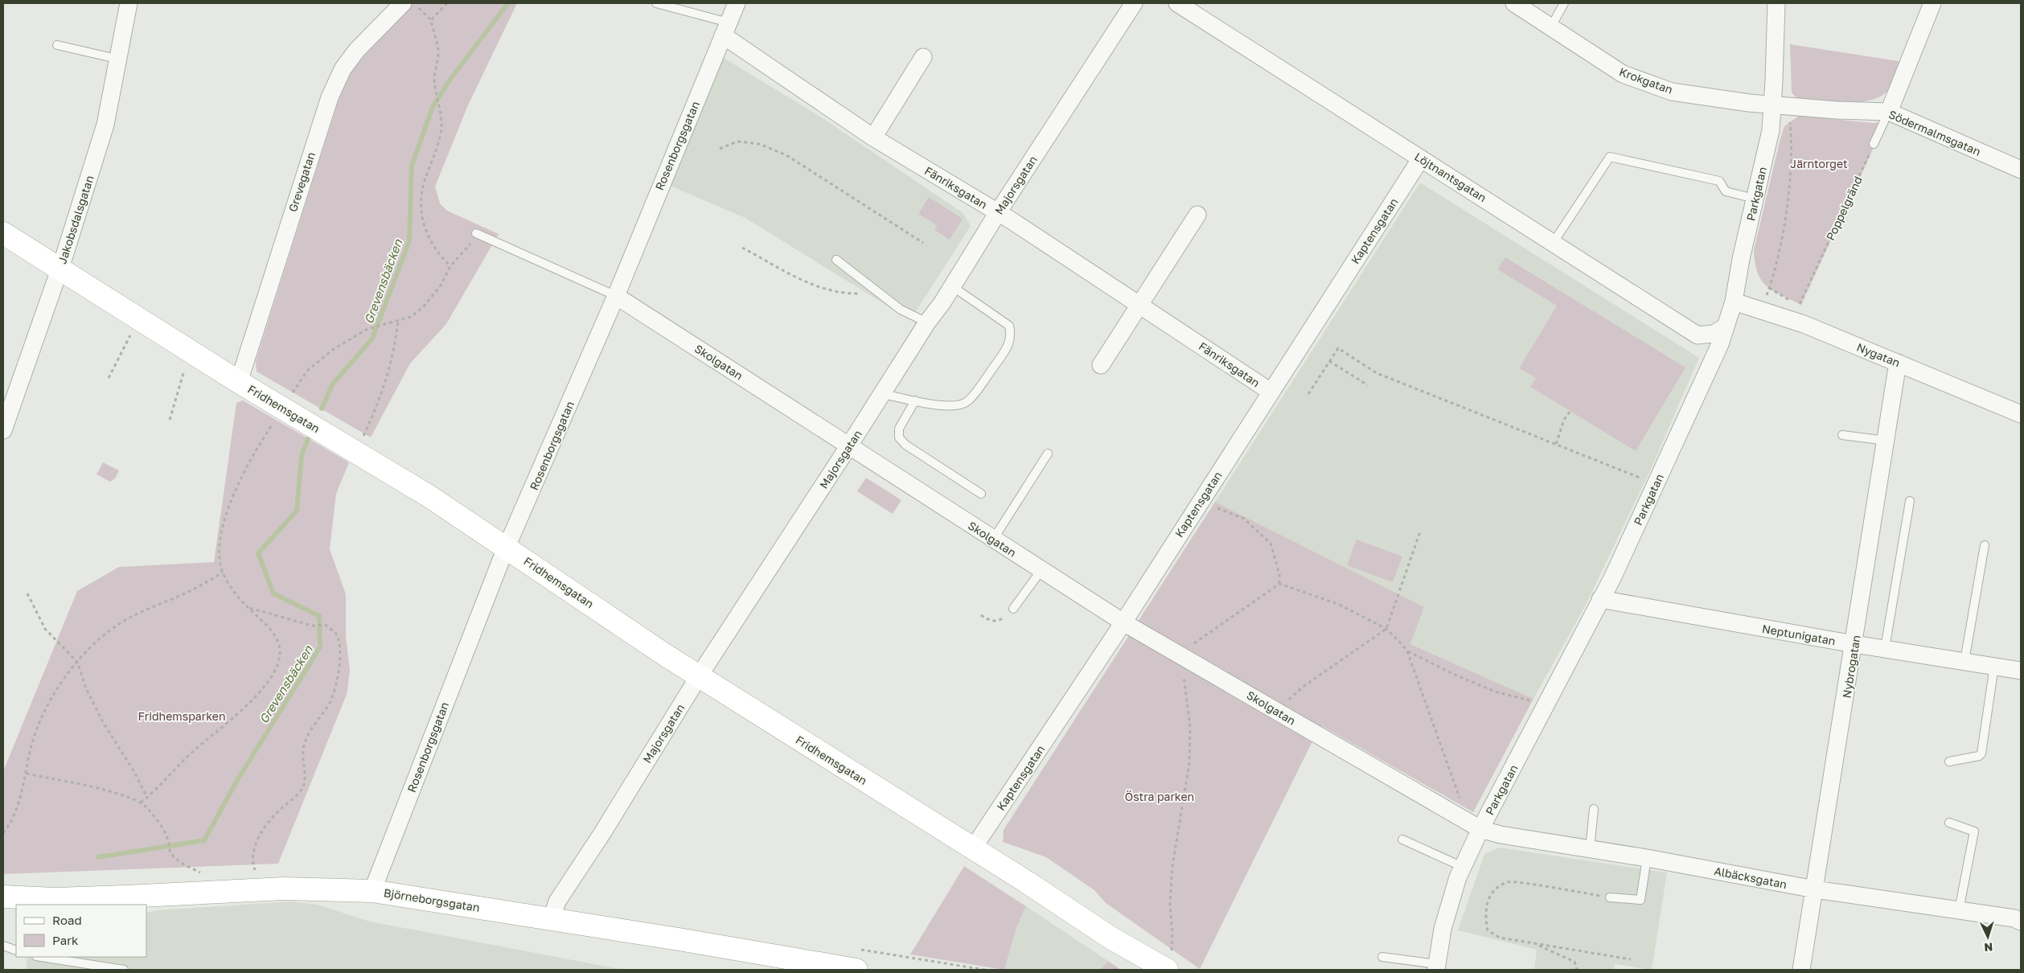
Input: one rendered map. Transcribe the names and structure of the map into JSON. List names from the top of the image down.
{
  "streets": {
    "main road": ["Fridhemsgatan", "Björneborgsgatan"],
    "street": [
      "Krokgatan",
      "Södermalmsgatan",
      "Rosenborgsgatan",
      "Löjtnantsgatan",
      "Grevegatan",
      "Majorsgatan",
      "Fänriksgatan",
      "Parkgatan",
      "Jakobsdalsgatan",
      "Kaptensgatan",
      "Nygatan",
      "Skolgatan",
      "Neptunigatan",
      "Nybrogatan",
      "Albäcksgatan"
    ],
    "path": ["Poppelgränd"]
  },
  "crossings": [
    ["Krokgatan", "Södermalmsgatan"],
    ["Krokgatan", "Parkgatan"],
    ["Södermalmsgatan", "Parkgatan"],
    ["Rosenborgsgatan", "Fänriksgatan"],
    ["Rosenborgsgatan", "Skolgatan"],
    ["Rosenborgsgatan", "Fridhemsgatan"],
    ["Rosenborgsgatan", "Björneborgsgatan"],
    ["Löjtnantsgatan", "Parkgatan"],
    ["Löjtnantsgatan", "Kaptensgatan"],
    ["Grevegatan", "Fridhemsgatan"],
    ["Majorsgatan", "Fänriksgatan"],
    ["Majorsgatan", "Skolgatan"],
    ["Majorsgatan", "Fridhemsgatan"],
    ["Majorsgatan", "Björneborgsgatan"],
    ["Fänriksgatan", "Kaptensgatan"],
    ["Parkgatan", "Nygatan"],
    ["Parkgatan", "Skolgatan"],
    ["Parkgatan", "Neptunigatan"],
    ["Parkgatan", "Albäcksgatan"],
    ["Jakobsdalsgatan", "Fridhemsgatan"],
    ["Kaptensgatan", "Skolgatan"],
    ["Kaptensgatan", "Fridhemsgatan"],
    ["Nygatan", "Nybrogatan"],
    ["Skolgatan", "Albäcksgatan"],
    ["Neptunigatan", "Nybrogatan"],
    ["Nybrogatan", "Albäcksgatan"]
  ],
  "water": ["Grevensbäcken"],
  "parks": ["Järntorget", "Fridhemsparken", "Östra parken"],
  "legend": ["Road", "Park"],
  "north": "bottom"
}
